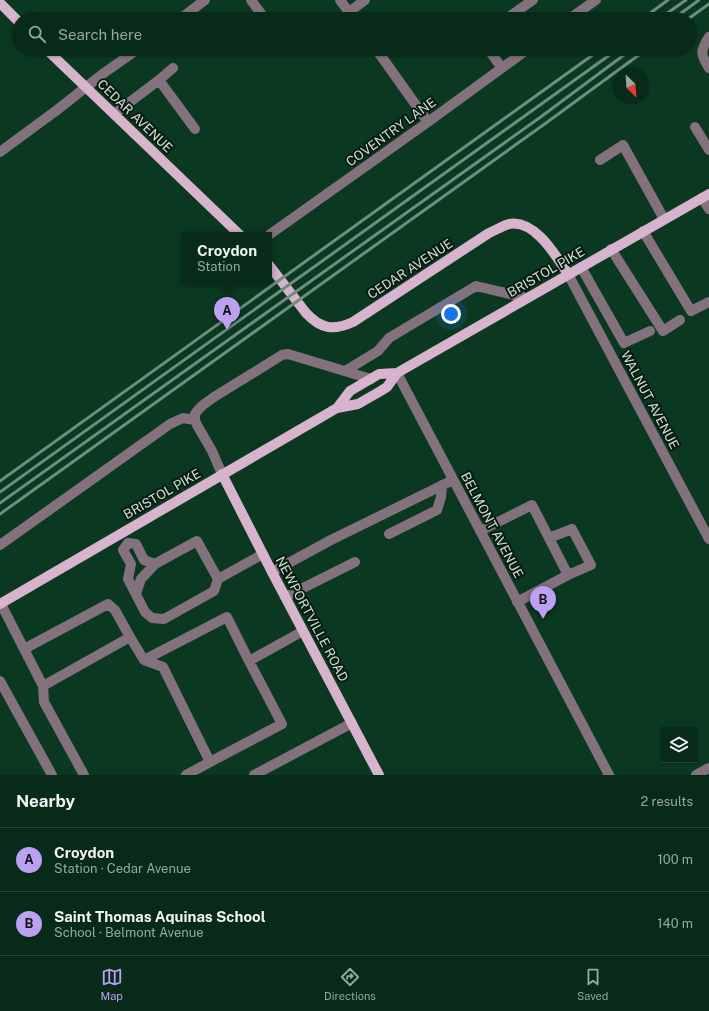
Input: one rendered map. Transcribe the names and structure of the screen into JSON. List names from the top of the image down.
{
  "streets": {
    "main road": ["CEDAR AVENUE", "BRISTOL PIKE", "NEWPORTVILLE ROAD"],
    "street": ["COVENTRY LANE", "WALNUT AVENUE", "BELMONT AVENUE"]
  },
  "crossings": [
    ["CEDAR AVENUE", "BRISTOL PIKE"],
    ["CEDAR AVENUE", "WALNUT AVENUE"],
    ["BRISTOL PIKE", "WALNUT AVENUE"],
    ["BRISTOL PIKE", "BELMONT AVENUE"],
    ["BRISTOL PIKE", "NEWPORTVILLE ROAD"]
  ],
  "north": "bottom right",
  "page": {
    "search": "Search here",
    "popup": ["Croydon", "Station"],
    "pins": ["A", "B"],
    "heading": ["Nearby", "2 results"],
    "list": [
      {
        "mark": "A",
        "name": "Croydon",
        "note": "Station · Cedar Avenue",
        "value": "100 m"
      },
      {
        "mark": "B",
        "name": "Saint Thomas Aquinas School",
        "note": "School · Belmont Avenue",
        "value": "140 m"
      }
    ],
    "nav": ["Map", "Directions", "Saved"]
  }
}
